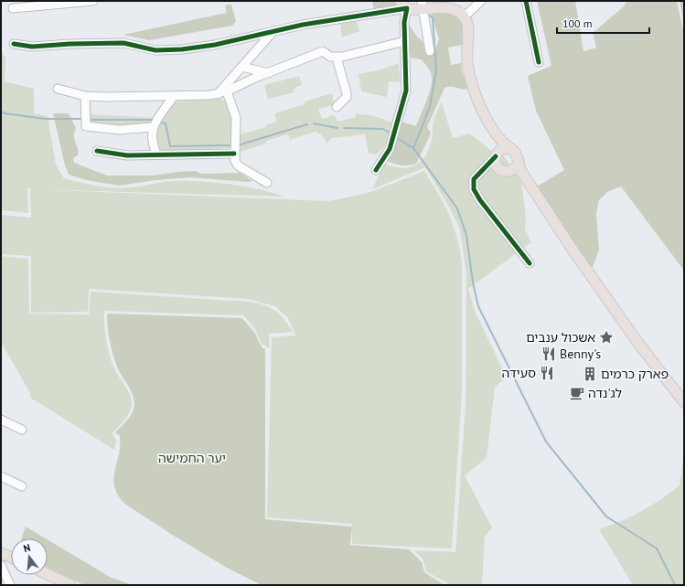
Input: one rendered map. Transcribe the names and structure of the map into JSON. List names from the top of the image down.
{
  "parks": ["יער החמישה"],
  "places": {
    "place": ["אשכול ענבים"],
    "restaurant": ["Benny's", "סעידה"],
    "building": ["פארק כרמים"],
    "cafe": ["לג'נדה"]
  },
  "scale_bar": "100 m",
  "north": "top"
}
